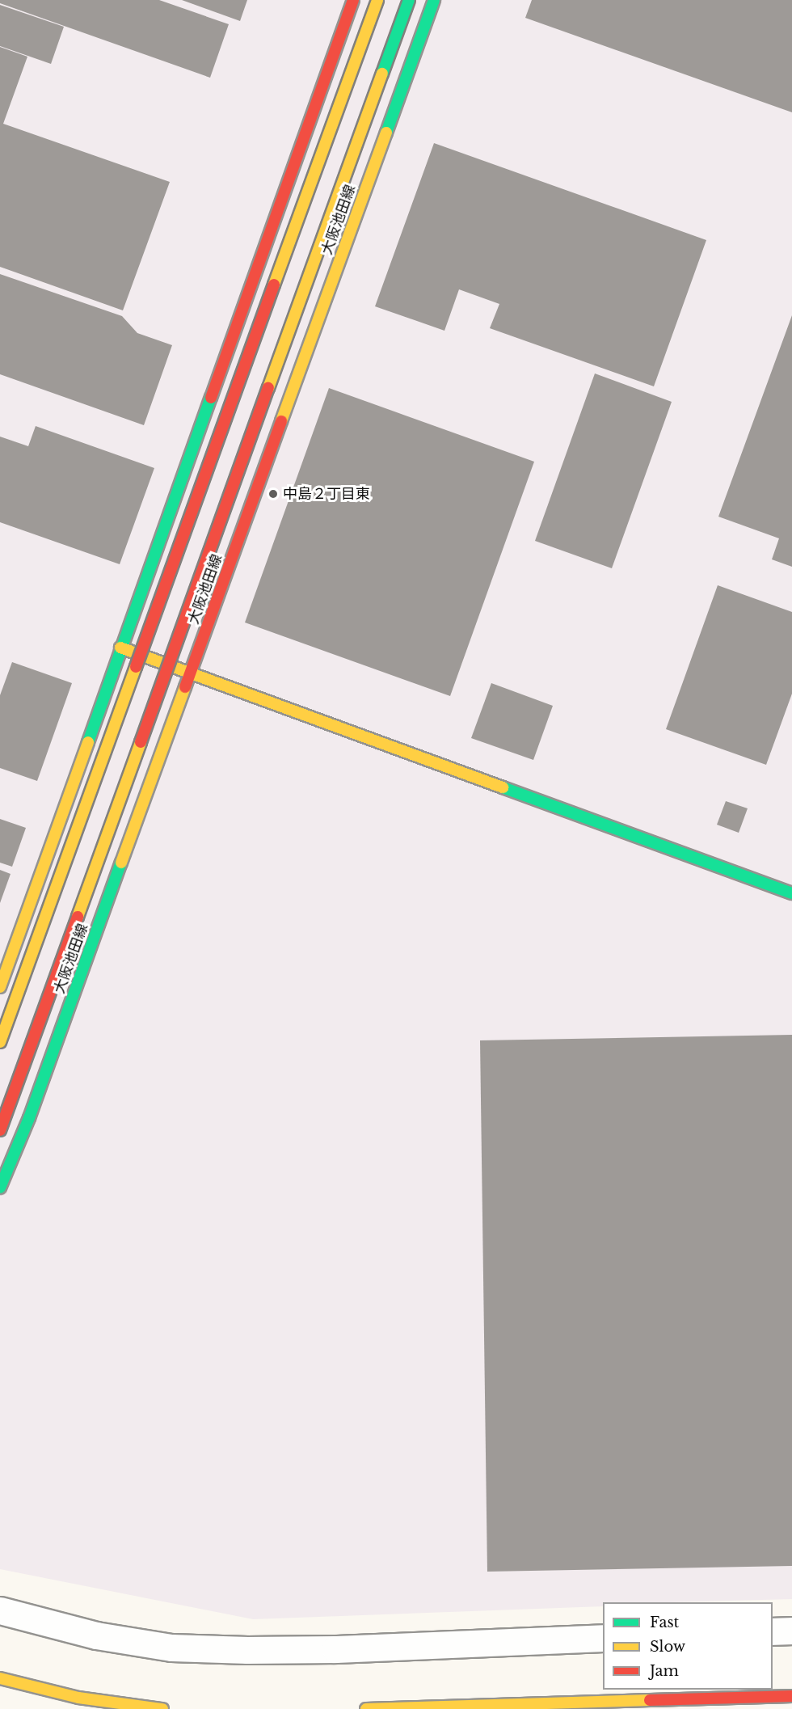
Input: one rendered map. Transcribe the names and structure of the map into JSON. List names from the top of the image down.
{
  "streets": {
    "main road": ["大阪池田線"]
  },
  "places": ["中島２丁目東"],
  "legend": ["Fast", "Slow", "Jam"]
}
